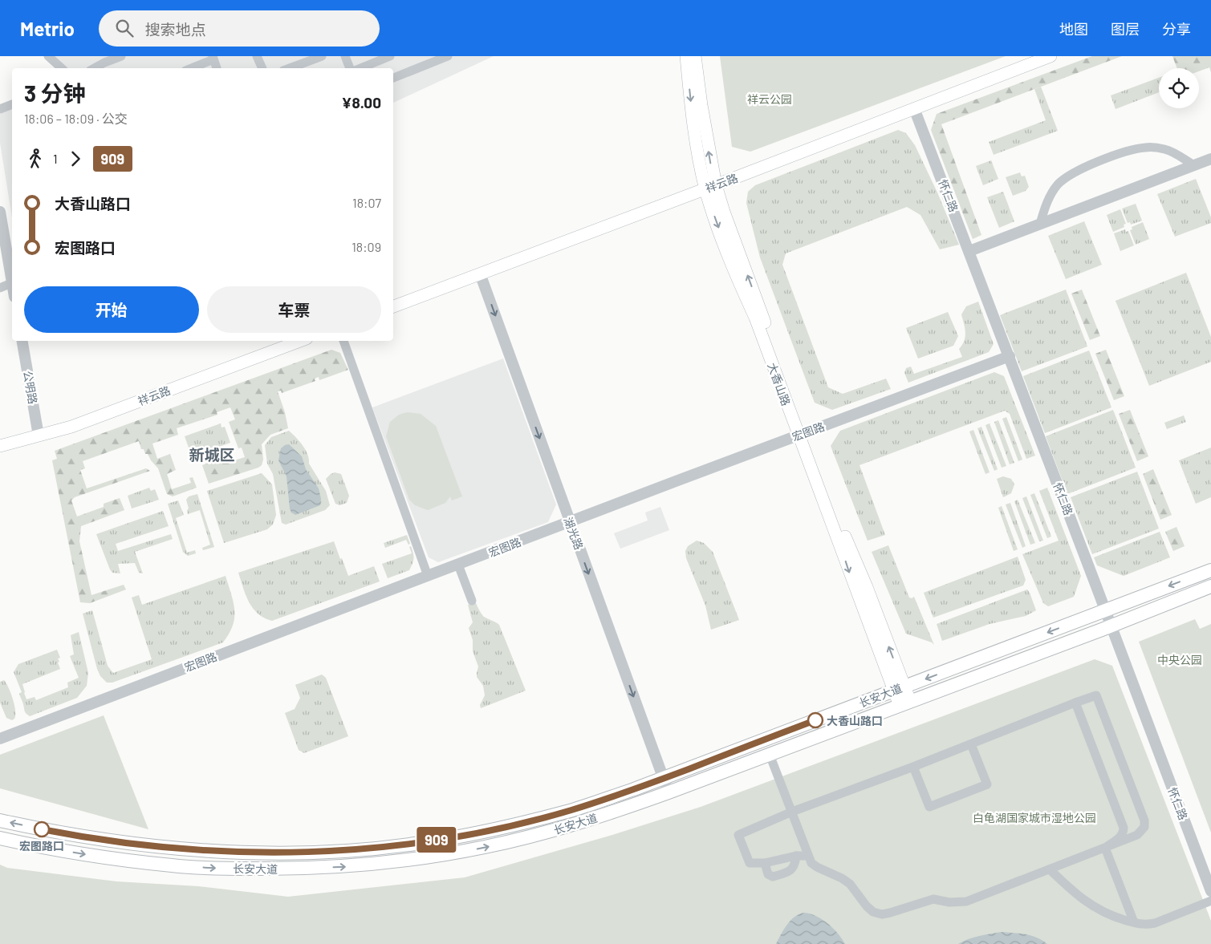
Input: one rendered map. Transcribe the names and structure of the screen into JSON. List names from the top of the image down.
{
  "streets": {
    "main road": ["祥云路", "大香山路", "长安大道"],
    "street": [
      "怀仁路",
      "公明路",
      "宏图路",
      "湖光路"
    ]
  },
  "crossings": [
    ["祥云路", "怀仁路"],
    ["祥云路", "大香山路"],
    ["祥云路", "公明路"],
    ["祥云路", "湖光路"],
    ["怀仁路", "宏图路"],
    ["怀仁路", "长安大道"],
    ["大香山路", "宏图路"],
    ["大香山路", "长安大道"],
    ["宏图路", "湖光路"],
    ["湖光路", "长安大道"]
  ],
  "one_way": ["湖光路"],
  "districts": ["新城区"],
  "parks": ["祥云公园", "中央公园", "白龟湖国家城市湿地公园"],
  "places": ["大香山路口", "宏图路口"],
  "lines": ["bus line 909"],
  "page": {
    "header": "Metrio",
    "search": "搜索地点",
    "nav": ["地图", "图层", "分享"],
    "on_map": "909",
    "heading": ["3 分钟", "18:06 – 18:09 · 公交", "¥8.00"],
    "legs": ["1", "909"],
    "list": [
      {
        "name": "大香山路口",
        "value": "18:07"
      },
      {
        "name": "宏图路口",
        "value": "18:09"
      }
    ],
    "buttons": ["开始", "车票"]
  }
}
